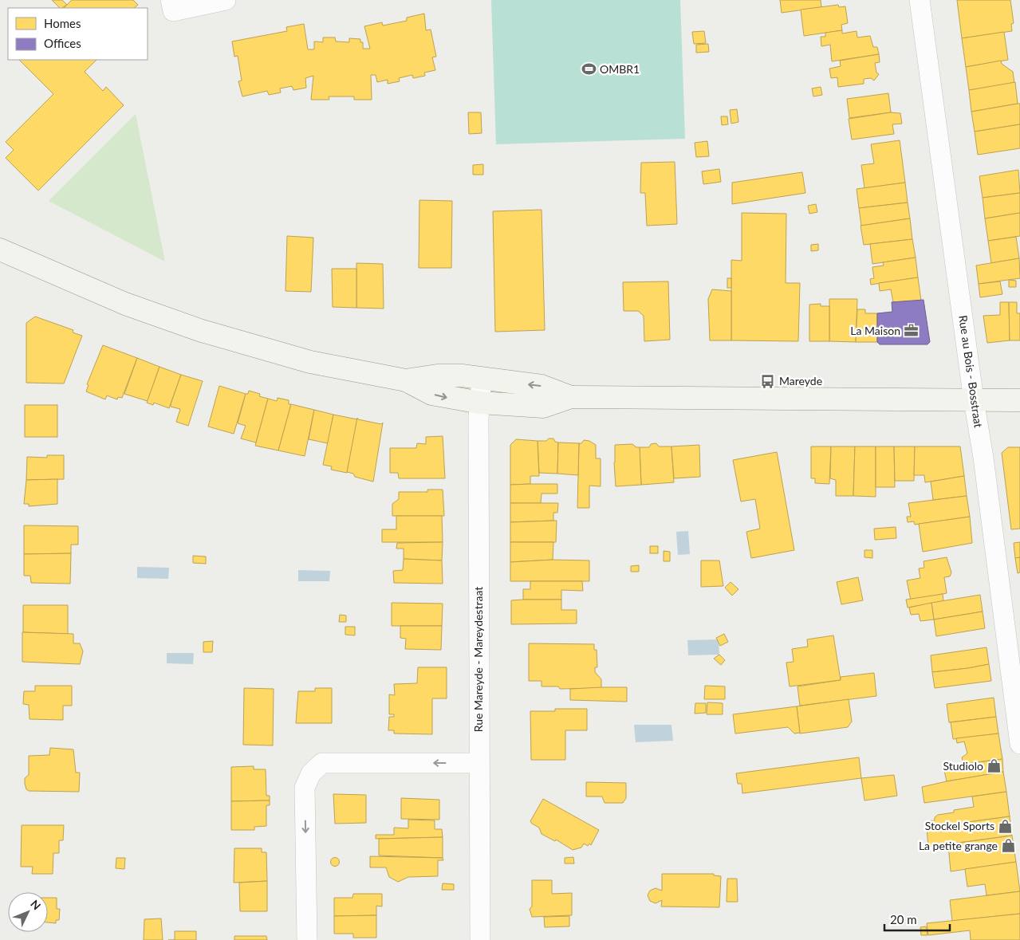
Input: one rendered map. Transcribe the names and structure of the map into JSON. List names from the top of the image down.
{
  "streets": {
    "street": ["Rue au Bois - Bosstraat", "Rue Mareyde - Mareydestraat"]
  },
  "places": {
    "sports": ["OMBR1"],
    "office": ["La Maison"],
    "bus stop": ["Mareyde"],
    "shop": ["Studiolo", "Stockel Sports", "La petite grange"]
  },
  "legend": ["Homes", "Offices"],
  "scale_bar": "20 m",
  "north": "top right"
}
